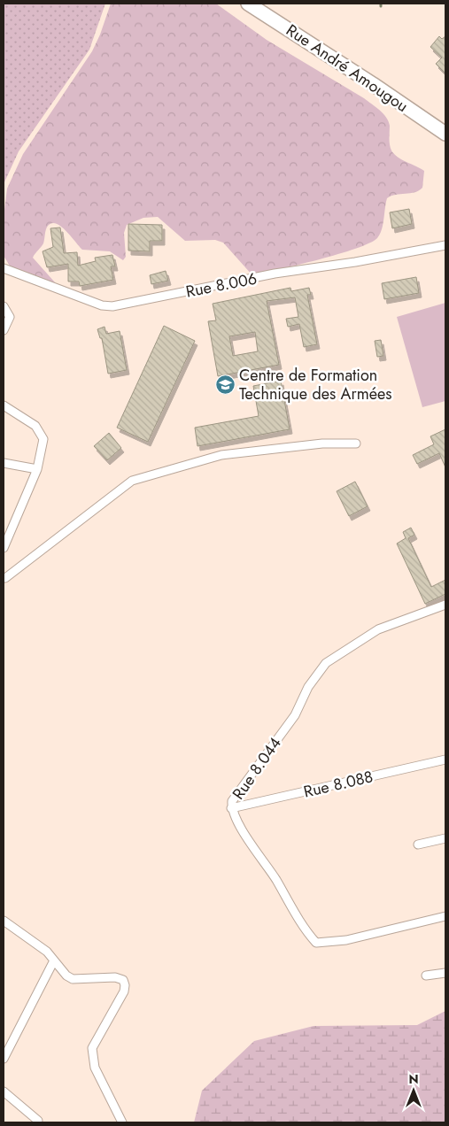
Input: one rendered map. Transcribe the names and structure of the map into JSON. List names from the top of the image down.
{
  "streets": {
    "main road": ["Rue André Amougou"],
    "street": ["Rue 8.006", "Rue 8.044", "Rue 8.088"]
  },
  "crossings": [
    ["Rue 8.044", "Rue 8.088"]
  ],
  "places": {
    "school or university": ["Centre de Formation Technique des Armées"]
  },
  "north": "top"
}
